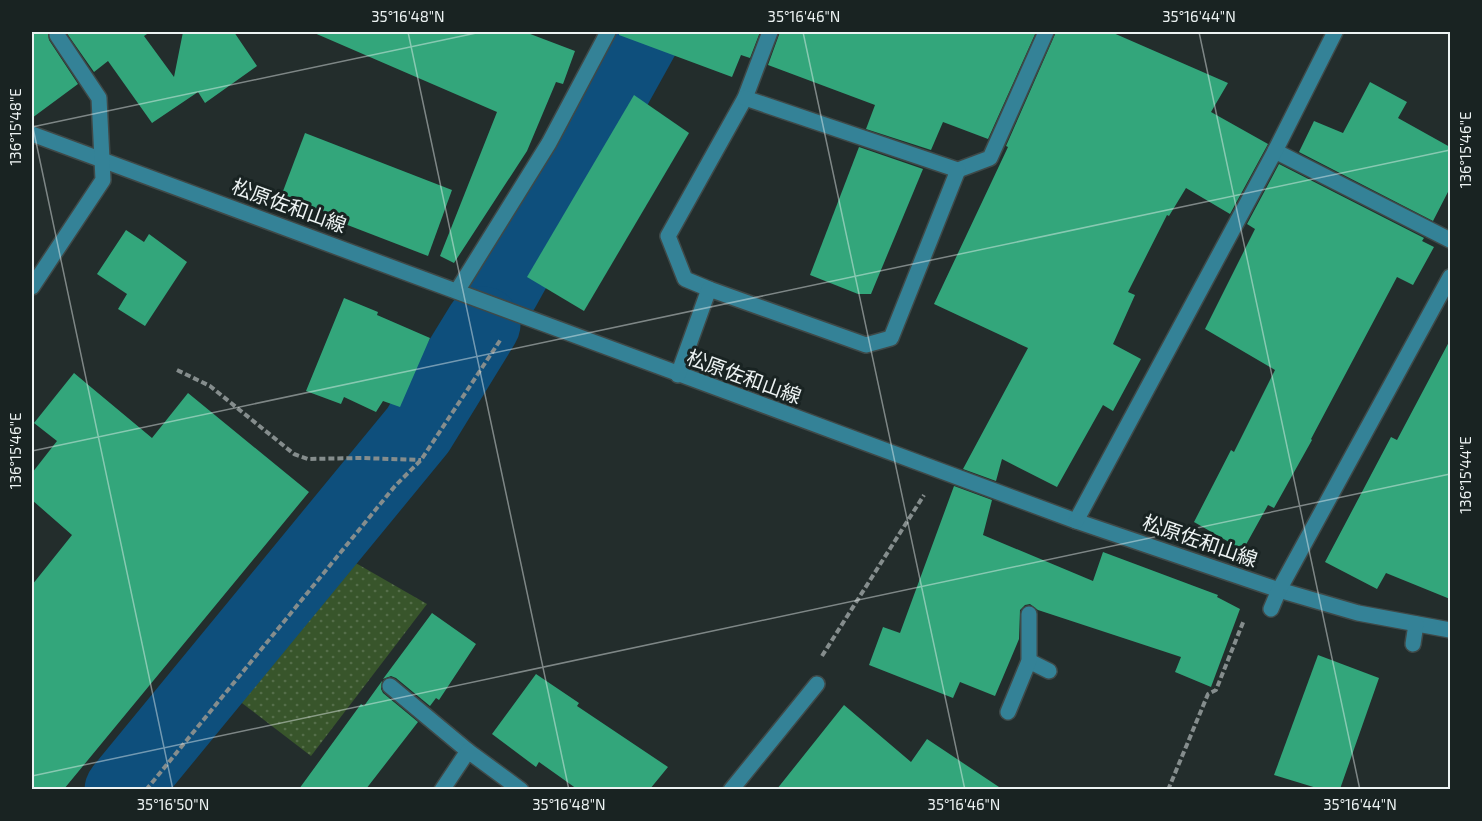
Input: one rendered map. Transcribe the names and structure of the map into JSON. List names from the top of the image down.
{
  "streets": {
    "street": ["松原佐和山線"]
  },
  "coordinates": [
    "35°16'48\"N",
    "35°16'46\"N",
    "35°16'44\"N",
    "136°15'48\"E",
    "136°15'46\"E",
    "136°15'44\"E",
    "35°16'50\"N"
  ]
}
